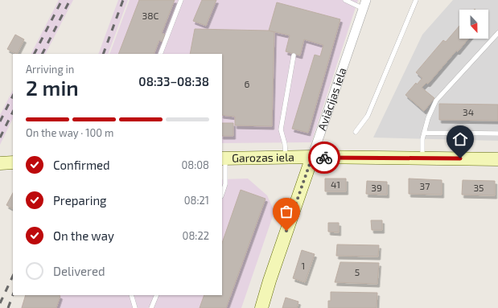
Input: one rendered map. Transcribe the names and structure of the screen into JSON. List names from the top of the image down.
{
  "streets": {
    "main road": ["Aviācijas iela", "Garozas iela"]
  },
  "crossings": [
    ["Aviācijas iela", "Garozas iela"]
  ],
  "house_numbers": [
    "38C",
    "6",
    "34",
    "41",
    "37",
    "39",
    "35",
    "1",
    "5"
  ],
  "north": "bottom",
  "page": {
    "heading": ["2 min", "Arriving in", "08:33–08:38"],
    "bar": "On the way · 100 m",
    "list": [
      ["Confirmed", "08:08"],
      ["Preparing", "08:21"],
      ["On the way", "08:22"],
      "Delivered"
    ]
  }
}
